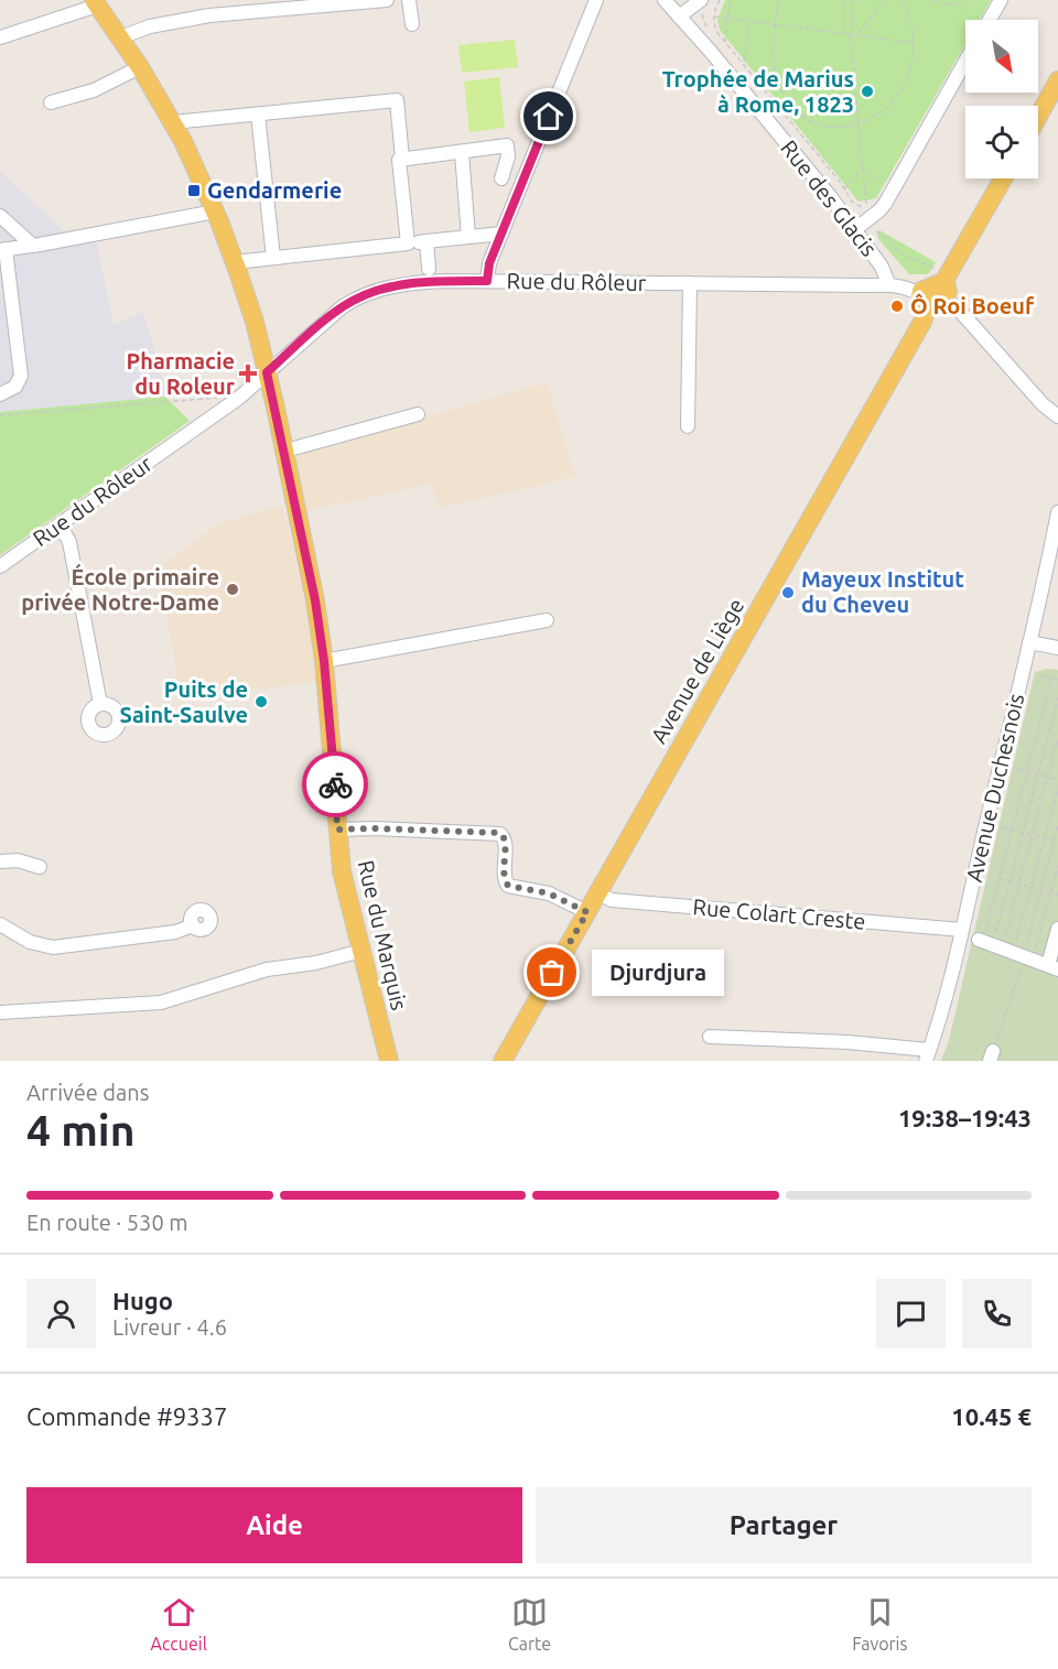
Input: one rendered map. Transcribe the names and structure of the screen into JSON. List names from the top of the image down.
{
  "streets": {
    "main road": ["Avenue de Liège", "Rue du Marquis"],
    "street": [
      "Rue des Glacis",
      "Rue du Rôleur",
      "Avenue Duchesnois",
      "Rue Colart Creste"
    ]
  },
  "crossings": [
    ["Rue des Glacis", "Rue du Rôleur"],
    ["Rue du Rôleur", "Rue du Marquis"],
    ["Avenue de Liège", "Rue Colart Creste"],
    ["Avenue Duchesnois", "Rue Colart Creste"]
  ],
  "places": {
    "other": [
      "Trophée de Marius à Rome, 1823",
      "Ô Roi Boeuf",
      "École primaire privée Notre-Dame",
      "Mayeux Institut du Cheveu",
      "Puits de Saint-Saulve",
      "Djurdjura"
    ],
    "transit": ["Gendarmerie"],
    "health": ["Pharmacie du Roleur"]
  },
  "north": "bottom right",
  "page": {
    "bubble": "Djurdjura",
    "heading": ["4 min", "Arrivée dans", "19:38–19:43"],
    "panel": [
      "Hugo",
      "Livreur · 4.6",
      "Commande #9337",
      "10.45 €"
    ],
    "bar": "En route · 530 m",
    "buttons": ["Aide", "Partager"],
    "tabs": ["Accueil", "Carte", "Favoris"]
  }
}
